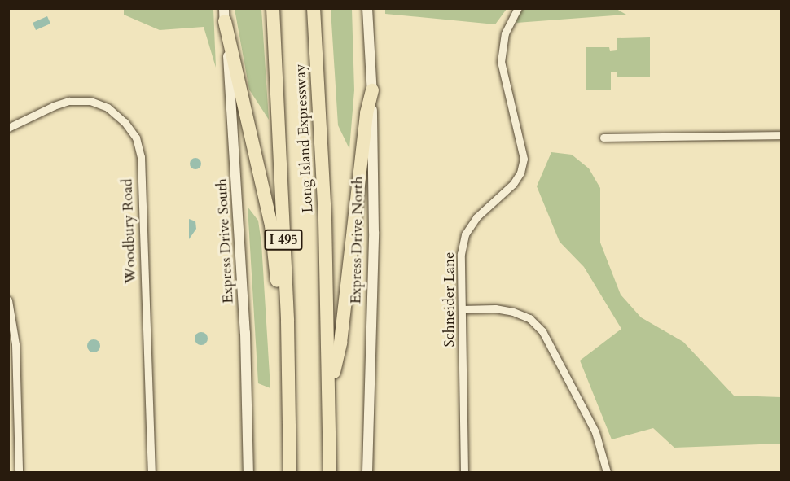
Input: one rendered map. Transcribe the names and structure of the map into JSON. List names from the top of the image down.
{
  "streets": {
    "highway": ["Long Island Expressway", "I 495"],
    "main road": ["Express Drive North", "Express Drive South"],
    "street": ["Woodbury Road", "Schneider Lane"]
  }
}
